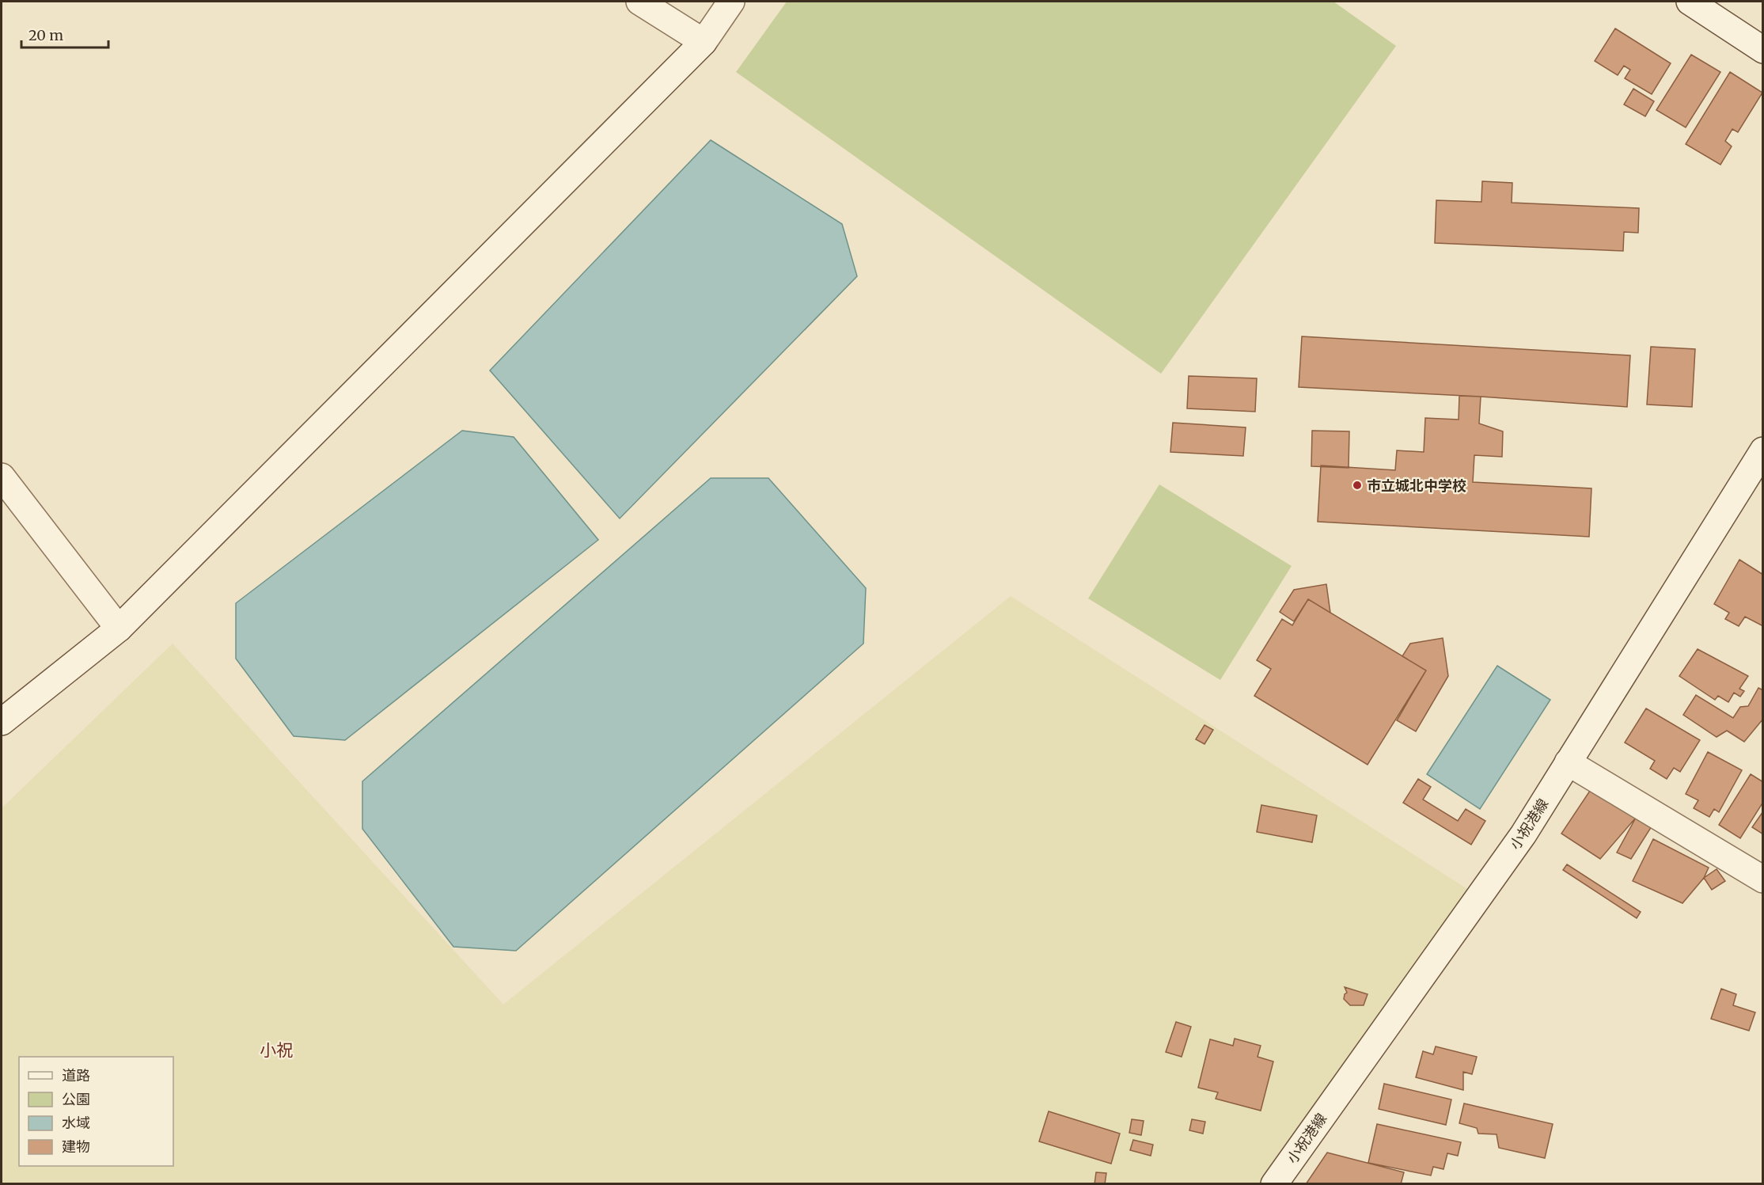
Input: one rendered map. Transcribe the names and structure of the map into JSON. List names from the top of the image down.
{
  "streets": {
    "street": ["小祝港線"]
  },
  "districts": ["小祝"],
  "places": ["市立城北中学校"],
  "legend": [
    "道路",
    "公園",
    "水域",
    "建物"
  ],
  "scale_bar": "20 m"
}
